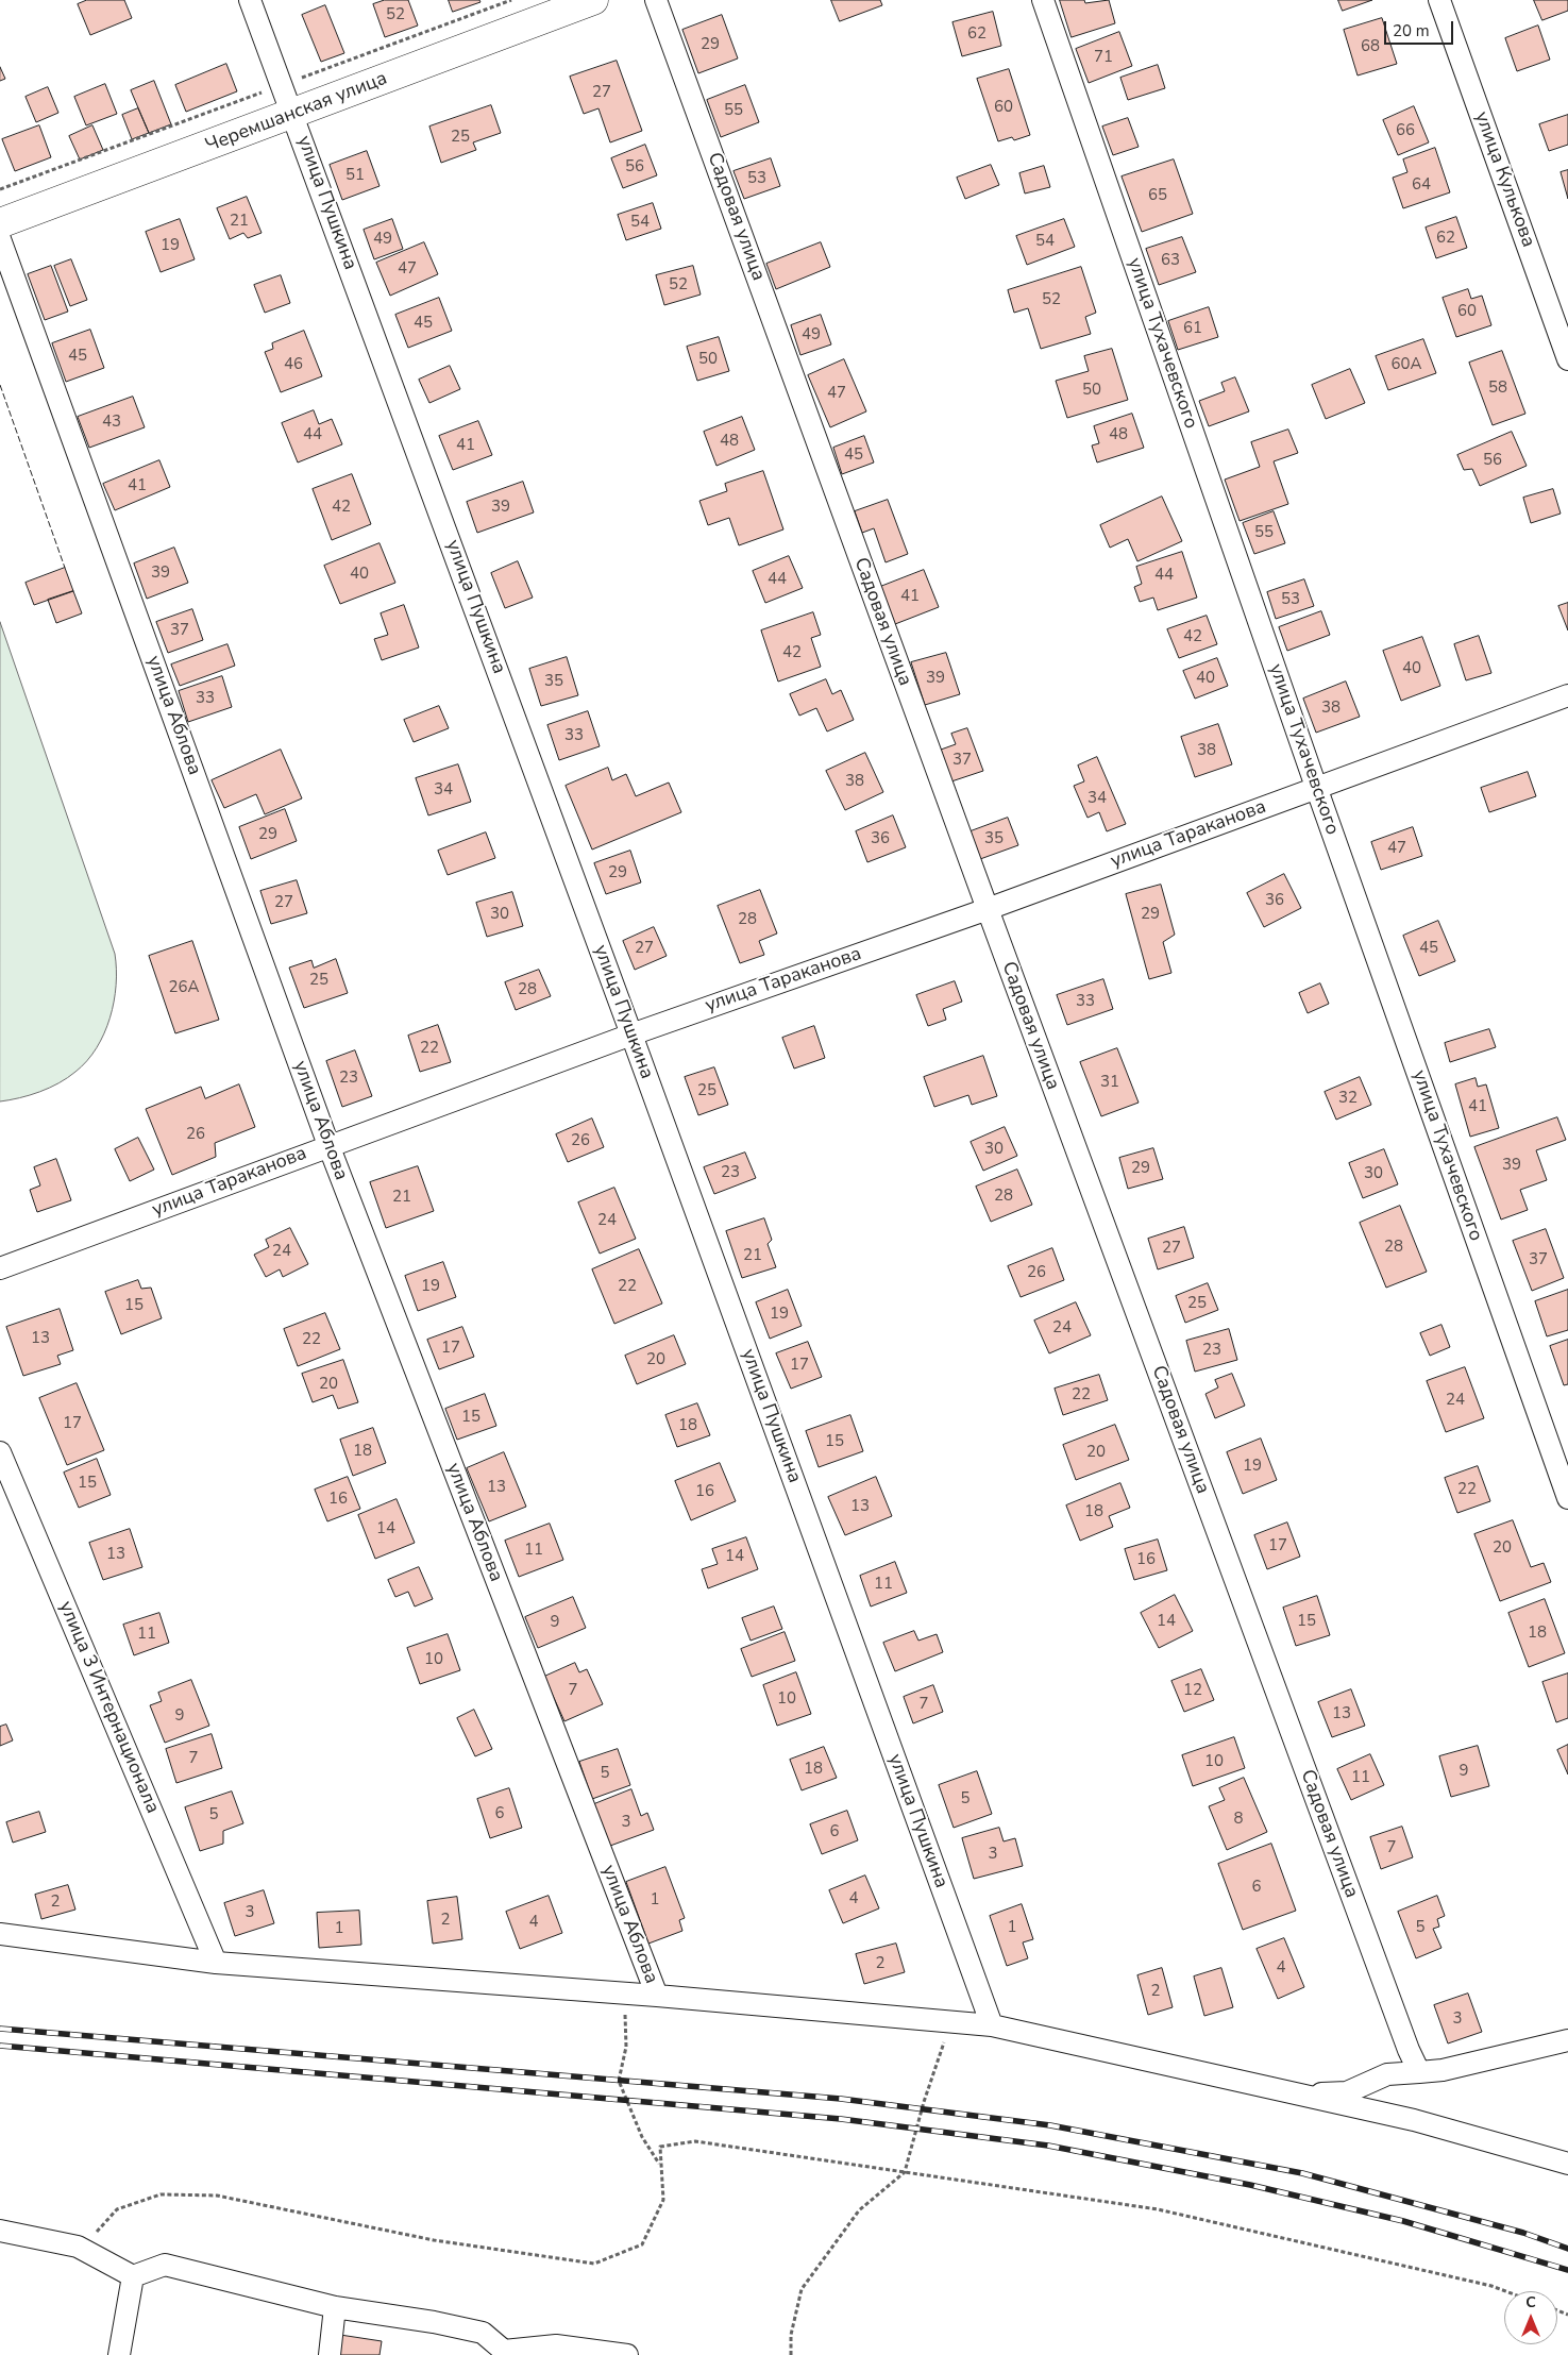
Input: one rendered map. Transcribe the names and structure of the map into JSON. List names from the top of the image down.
{
  "streets": {
    "main road": ["Черемшанская улица"],
    "street": [
      "улица Кулькова",
      "улица Пушкина",
      "Садовая улица",
      "улица Тухачевского",
      "улица Аблова",
      "улица Тараканова",
      "улица 3 Интернационала"
    ]
  },
  "crossings": [
    ["Черемшанская улица", "улица Пушкина"],
    ["улица Пушкина", "улица Тараканова"],
    ["Садовая улица", "улица Тараканова"],
    ["улица Тухачевского", "улица Тараканова"],
    ["улица Аблова", "улица Тараканова"]
  ],
  "house_numbers": [
    "52",
    "62",
    "29",
    "68",
    "71",
    "27",
    "60",
    "55",
    "66",
    "25",
    "56",
    "51",
    "53",
    "64",
    "65",
    "21",
    "54",
    "62",
    "49",
    "54",
    "19",
    "63",
    "47",
    "52",
    "52",
    "60",
    "45",
    "61",
    "49",
    "45",
    "50",
    "46",
    "60А",
    "58",
    "50",
    "47",
    "43",
    "44",
    "48",
    "48",
    "41",
    "45",
    "56",
    "41",
    "42",
    "39",
    "55",
    "39",
    "40",
    "44",
    "44",
    "41",
    "53",
    "37",
    "42",
    "42",
    "40",
    "39",
    "40",
    "35",
    "33",
    "38",
    "33",
    "38",
    "37",
    "38",
    "34",
    "34",
    "29",
    "36",
    "35",
    "47",
    "29",
    "36",
    "27",
    "30",
    "29",
    "28",
    "27",
    "45",
    "25",
    "26А",
    "28",
    "33",
    "22",
    "23",
    "31",
    "25",
    "32",
    "41",
    "26",
    "26",
    "30",
    "39",
    "29",
    "23",
    "30",
    "28",
    "21",
    "24",
    "28",
    "27",
    "24",
    "21",
    "37",
    "26",
    "19",
    "22",
    "25",
    "15",
    "19",
    "24",
    "13",
    "22",
    "17",
    "23",
    "20",
    "17",
    "20",
    "22",
    "24",
    "15",
    "17",
    "18",
    "15",
    "18",
    "20",
    "19",
    "15",
    "13",
    "22",
    "16",
    "16",
    "13",
    "18",
    "14",
    "17",
    "20",
    "11",
    "13",
    "14",
    "16",
    "11",
    "14",
    "15",
    "9",
    "18",
    "11",
    "10",
    "7",
    "12",
    "10",
    "7",
    "13",
    "9",
    "7",
    "10",
    "18",
    "9",
    "5",
    "11",
    "5",
    "6",
    "5",
    "8",
    "3",
    "6",
    "7",
    "3",
    "6",
    "4",
    "1",
    "2",
    "3",
    "2",
    "4",
    "1",
    "5",
    "1",
    "2",
    "4",
    "2",
    "3"
  ],
  "scale_bar": "20 m",
  "north": "top"
}
